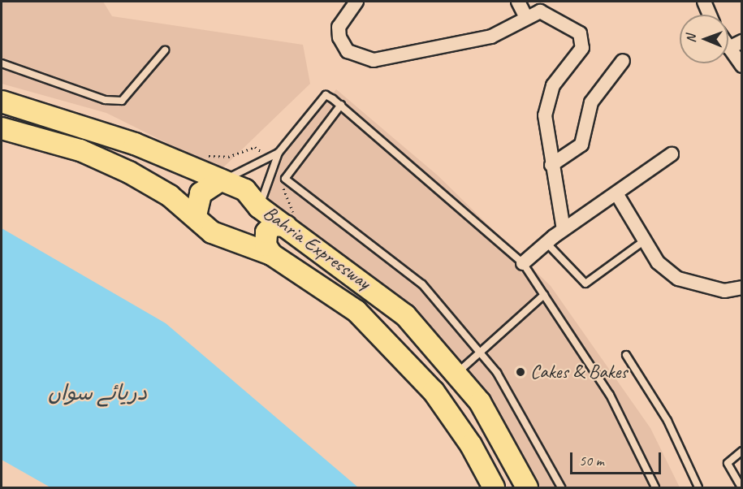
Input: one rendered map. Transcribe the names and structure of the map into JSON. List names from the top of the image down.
{
  "streets": {
    "main road": ["Bahria Expressway"]
  },
  "water": ["دریائے سواں"],
  "places": ["Cakes & Bakes"],
  "scale_bar": "50 m",
  "north": "left"
}
